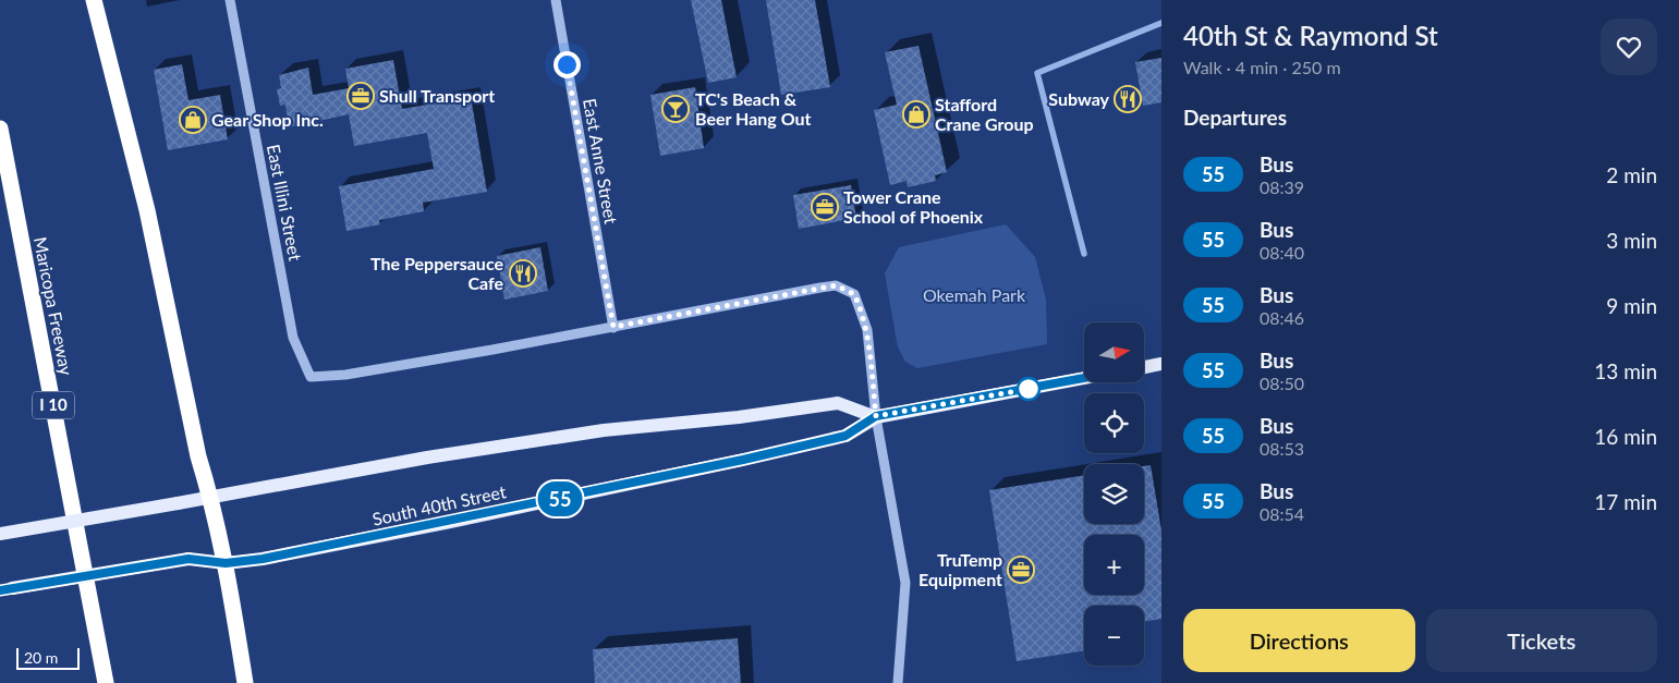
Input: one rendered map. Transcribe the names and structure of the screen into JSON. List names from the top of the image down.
{
  "streets": {
    "highway": ["Maricopa Freeway", "I 10"],
    "main road": ["South 40th Street"],
    "street": ["East Anne Street", "East Illini Street"]
  },
  "crossings": [
    ["East Anne Street", "East Illini Street"]
  ],
  "parks": ["Okemah Park"],
  "places": {
    "office": ["Shull Transport", "Tower Crane School of Phoenix", "TruTemp Equipment"],
    "restaurant": ["Subway", "The Peppersauce Cafe"],
    "bar": ["TC's Beach & Beer Hang Out"],
    "shop": ["Stafford Crane Group", "Gear Shop Inc."]
  },
  "lines": ["bus line 55"],
  "scale_bar": "20 m",
  "north": "right",
  "page": {
    "on_map": "55",
    "heading": [
      ["40th St & Raymond St", "Walk · 4 min · 250 m"],
      "Departures"
    ],
    "list": [
      {
        "mark": "55",
        "name": "Bus",
        "note": "08:39",
        "value": "2 min"
      },
      {
        "mark": "55",
        "name": "Bus",
        "note": "08:40",
        "value": "3 min"
      },
      {
        "mark": "55",
        "name": "Bus",
        "note": "08:46",
        "value": "9 min"
      },
      {
        "mark": "55",
        "name": "Bus",
        "note": "08:50",
        "value": "13 min"
      },
      {
        "mark": "55",
        "name": "Bus",
        "note": "08:53",
        "value": "16 min"
      },
      {
        "mark": "55",
        "name": "Bus",
        "note": "08:54",
        "value": "17 min"
      }
    ],
    "map_buttons": ["+", "−"],
    "buttons": ["Directions", "Tickets"],
    "scale": "20 m"
  }
}
